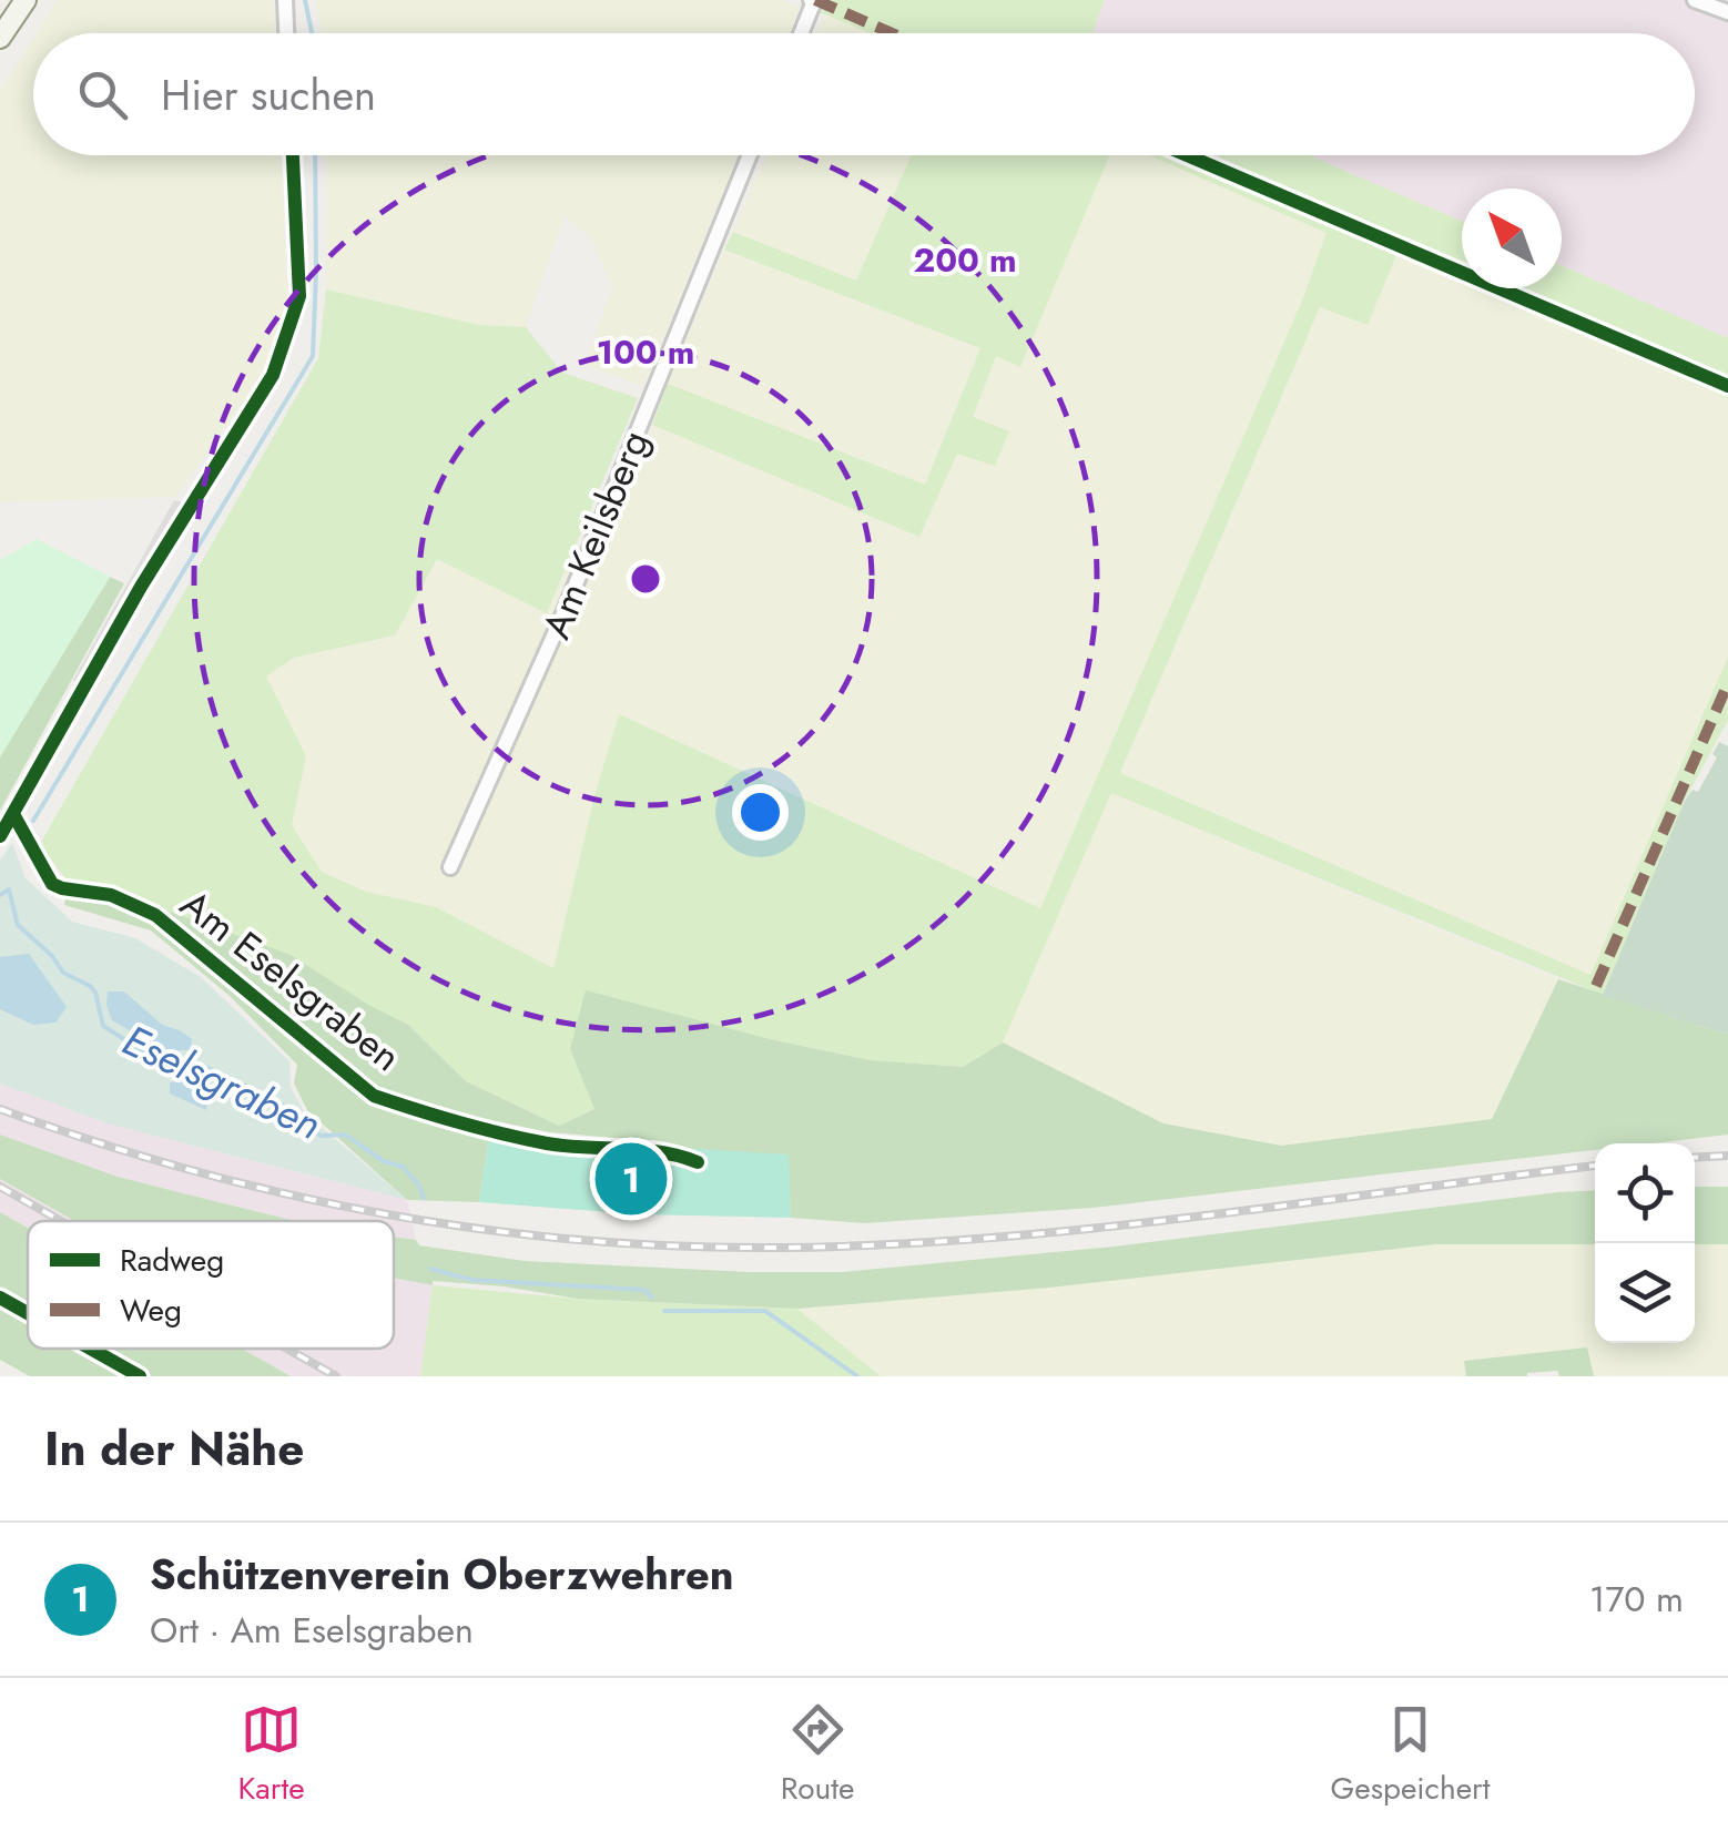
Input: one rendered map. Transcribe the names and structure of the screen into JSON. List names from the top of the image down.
{
  "streets": {
    "street": ["Am Keilsberg", "Am Eselsgraben"]
  },
  "water": ["Eselsgraben"],
  "legend": ["Radweg", "Weg"],
  "north": "top left",
  "page": {
    "search": "Hier suchen",
    "pins": "1",
    "heading": "In der Nähe",
    "list": [
      {
        "mark": "1",
        "name": "Schützenverein Oberzwehren",
        "note": "Ort · Am Eselsgraben",
        "value": "170 m"
      }
    ],
    "nav": ["Karte", "Route", "Gespeichert"]
  },
  "rings": ["200 m", "100 m"]
}
